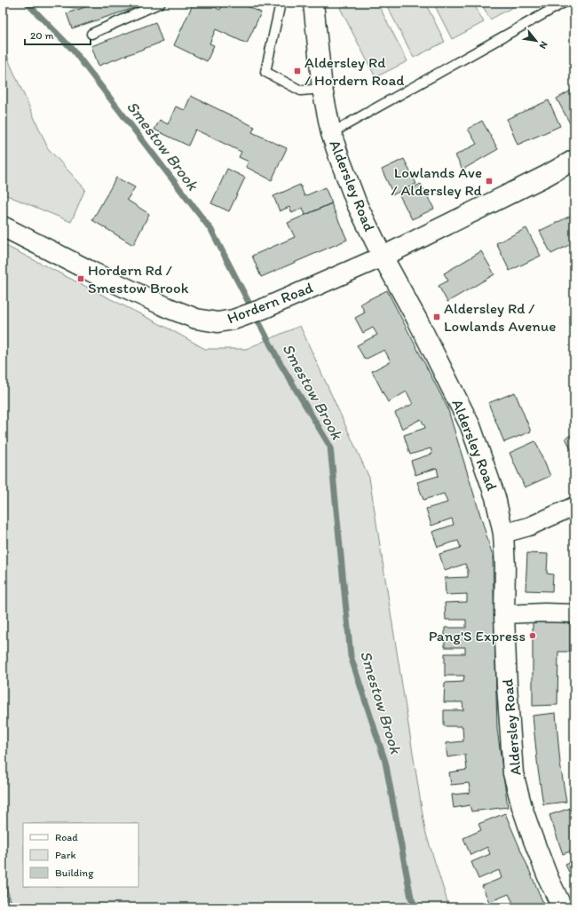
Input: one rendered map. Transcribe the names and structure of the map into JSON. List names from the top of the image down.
{
  "streets": {
    "street": ["Aldersley Road", "Hordern Road"]
  },
  "crossings": [
    ["Aldersley Road", "Hordern Road"]
  ],
  "water": ["Smestow Brook"],
  "places": {
    "transit": [
      "Aldersley Rd / Hordern Road",
      "Lowlands Ave / Aldersley Rd",
      "Hordern Rd / Smestow Brook",
      "Aldersley Rd / Lowlands Avenue"
    ],
    "other": ["Pang'S Express"]
  },
  "legend": ["Road", "Park", "Building"],
  "scale_bar": "20 m",
  "north": "bottom right"
}
